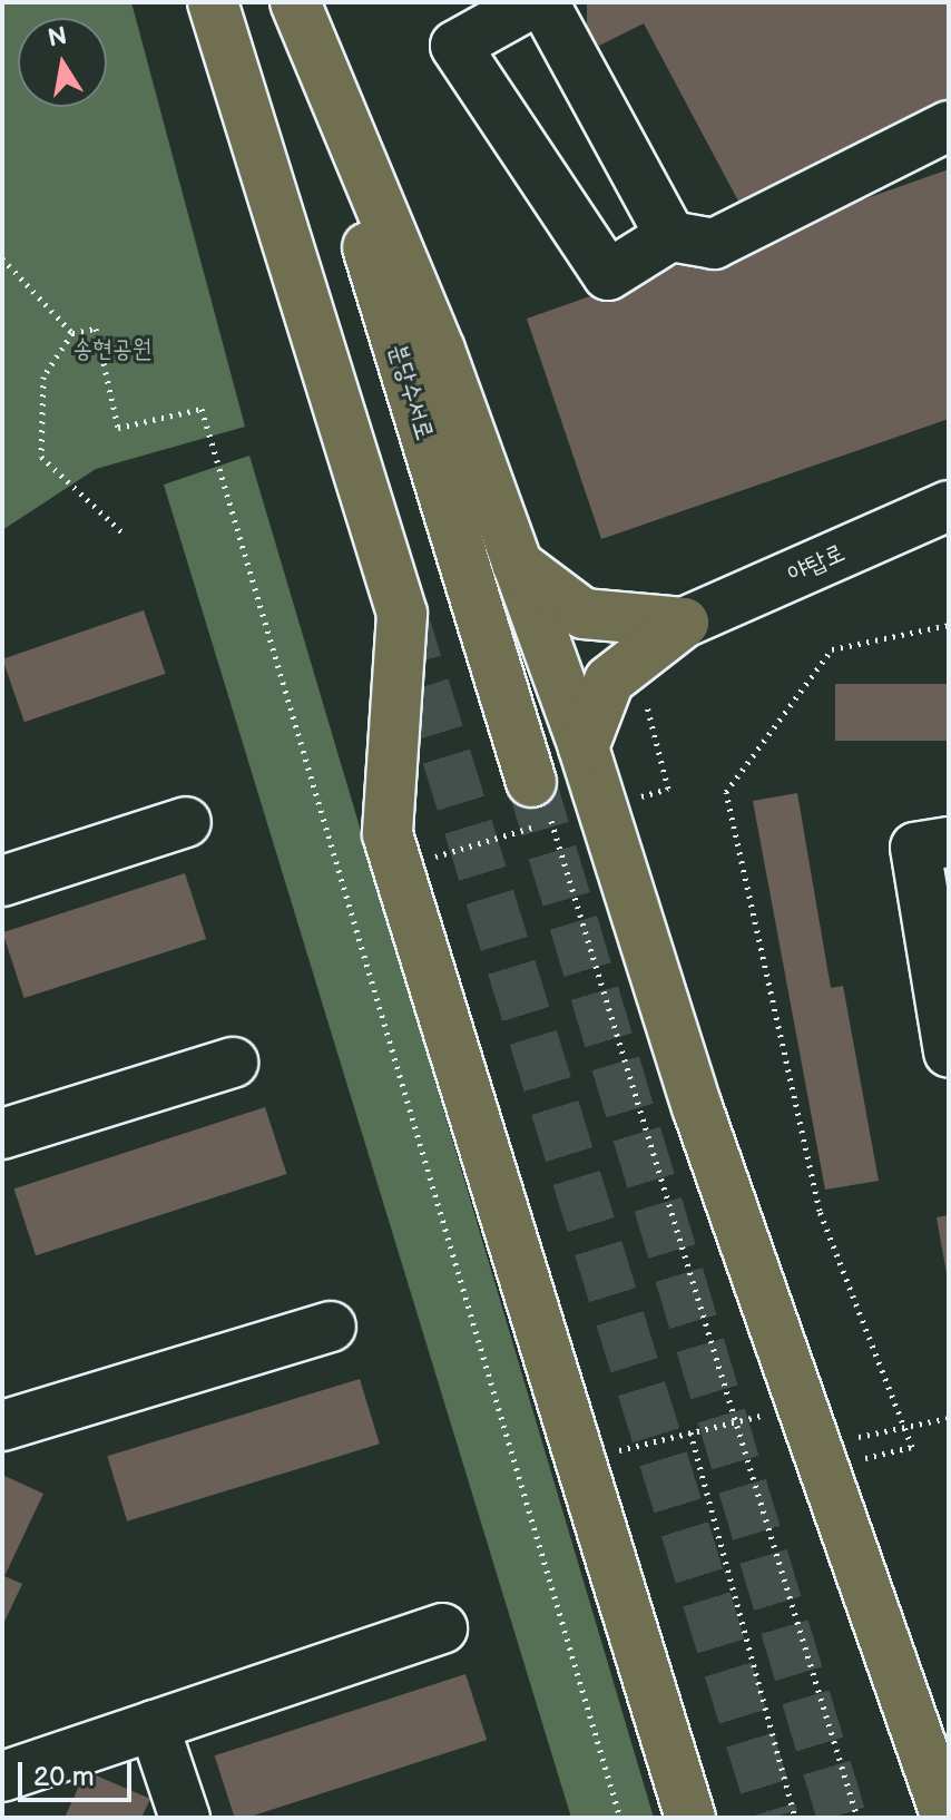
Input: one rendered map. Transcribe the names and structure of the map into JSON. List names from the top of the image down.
{
  "streets": {
    "highway": ["분당수서로"],
    "street": ["야탑로"]
  },
  "parks": ["송현공원"],
  "scale_bar": "20 m",
  "north": "top"
}
